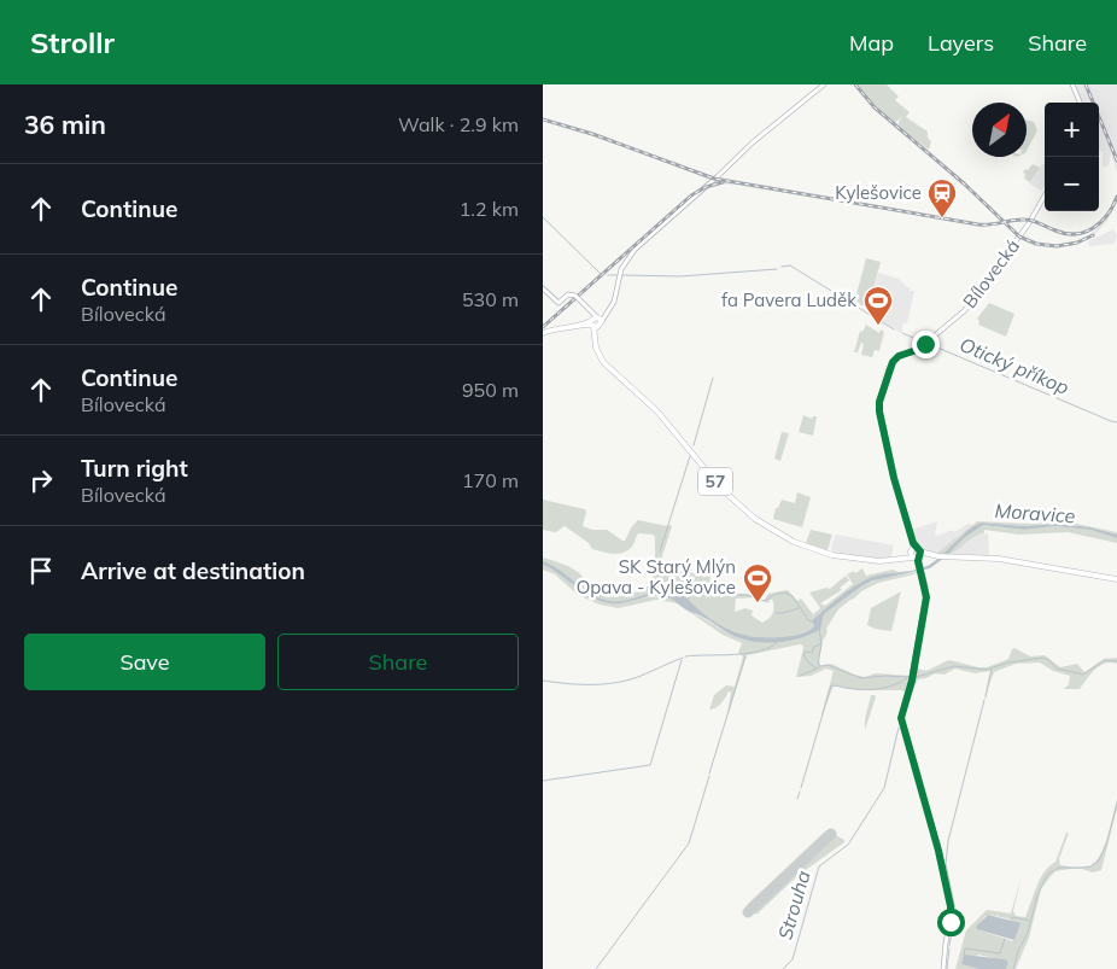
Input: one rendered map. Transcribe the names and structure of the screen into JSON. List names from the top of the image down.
{
  "streets": {
    "main road": ["Bílovecká", "57"]
  },
  "crossings": [
    ["Bílovecká", "57"]
  ],
  "water": ["Otický příkop", "Moravice", "Strouha"],
  "places": {
    "station": ["Kylešovice"],
    "sports": ["fa Pavera Luděk", "SK Starý Mlýn Opava - Kylešovice"]
  },
  "north": "top right",
  "page": {
    "header": "Strollr",
    "nav": ["Map", "Layers", "Share"],
    "heading": ["36 min", "Walk · 2.9 km"],
    "map_buttons": ["+", "−"],
    "list": [
      ["Continue", "1.2 km"],
      ["Continue", "Bílovecká", "530 m"],
      ["Continue", "Bílovecká", "950 m"],
      ["Turn right", "Bílovecká", "170 m"],
      "Arrive at destination"
    ],
    "buttons": ["Save", "Share"]
  }
}
